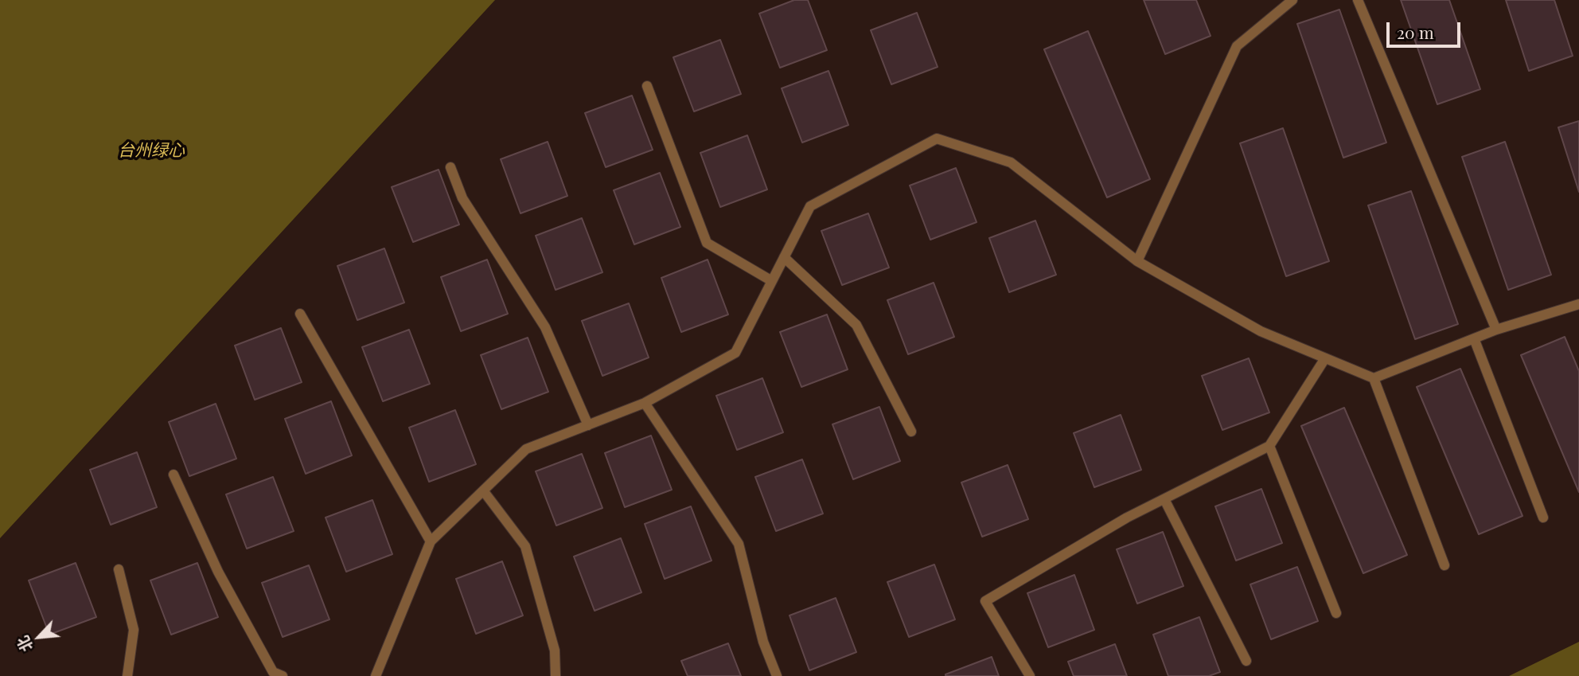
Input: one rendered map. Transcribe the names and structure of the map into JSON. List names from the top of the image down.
{
  "parks": ["台州绿心"],
  "scale_bar": "20 m",
  "north": "bottom left"
}
